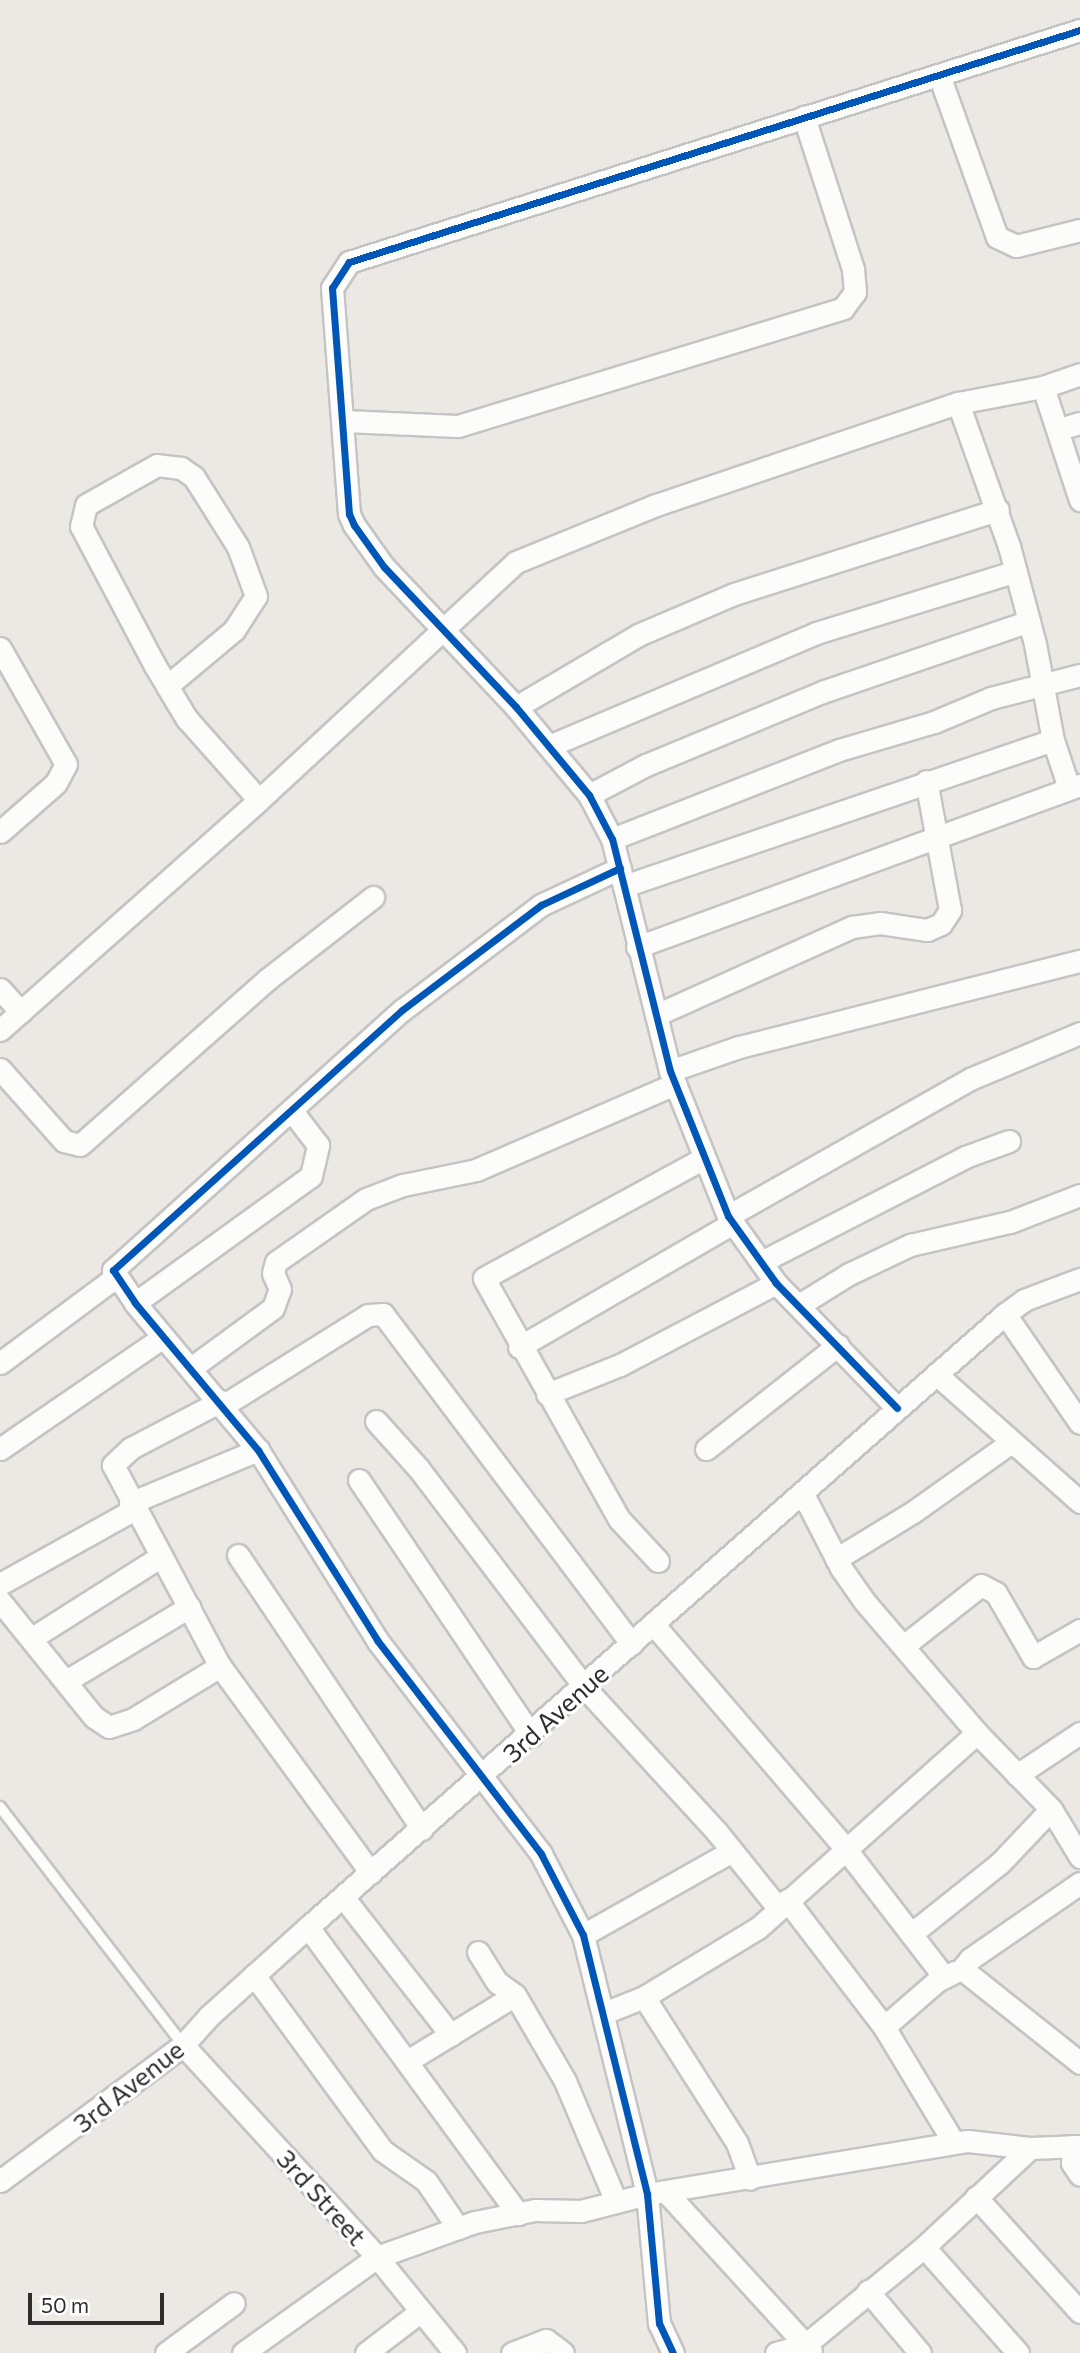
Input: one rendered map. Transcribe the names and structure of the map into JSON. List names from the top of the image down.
{
  "streets": {
    "street": ["3rd Avenue", "3rd Street"]
  },
  "crossings": [
    ["3rd Avenue", "3rd Street"]
  ],
  "scale_bar": "50 m"
}
